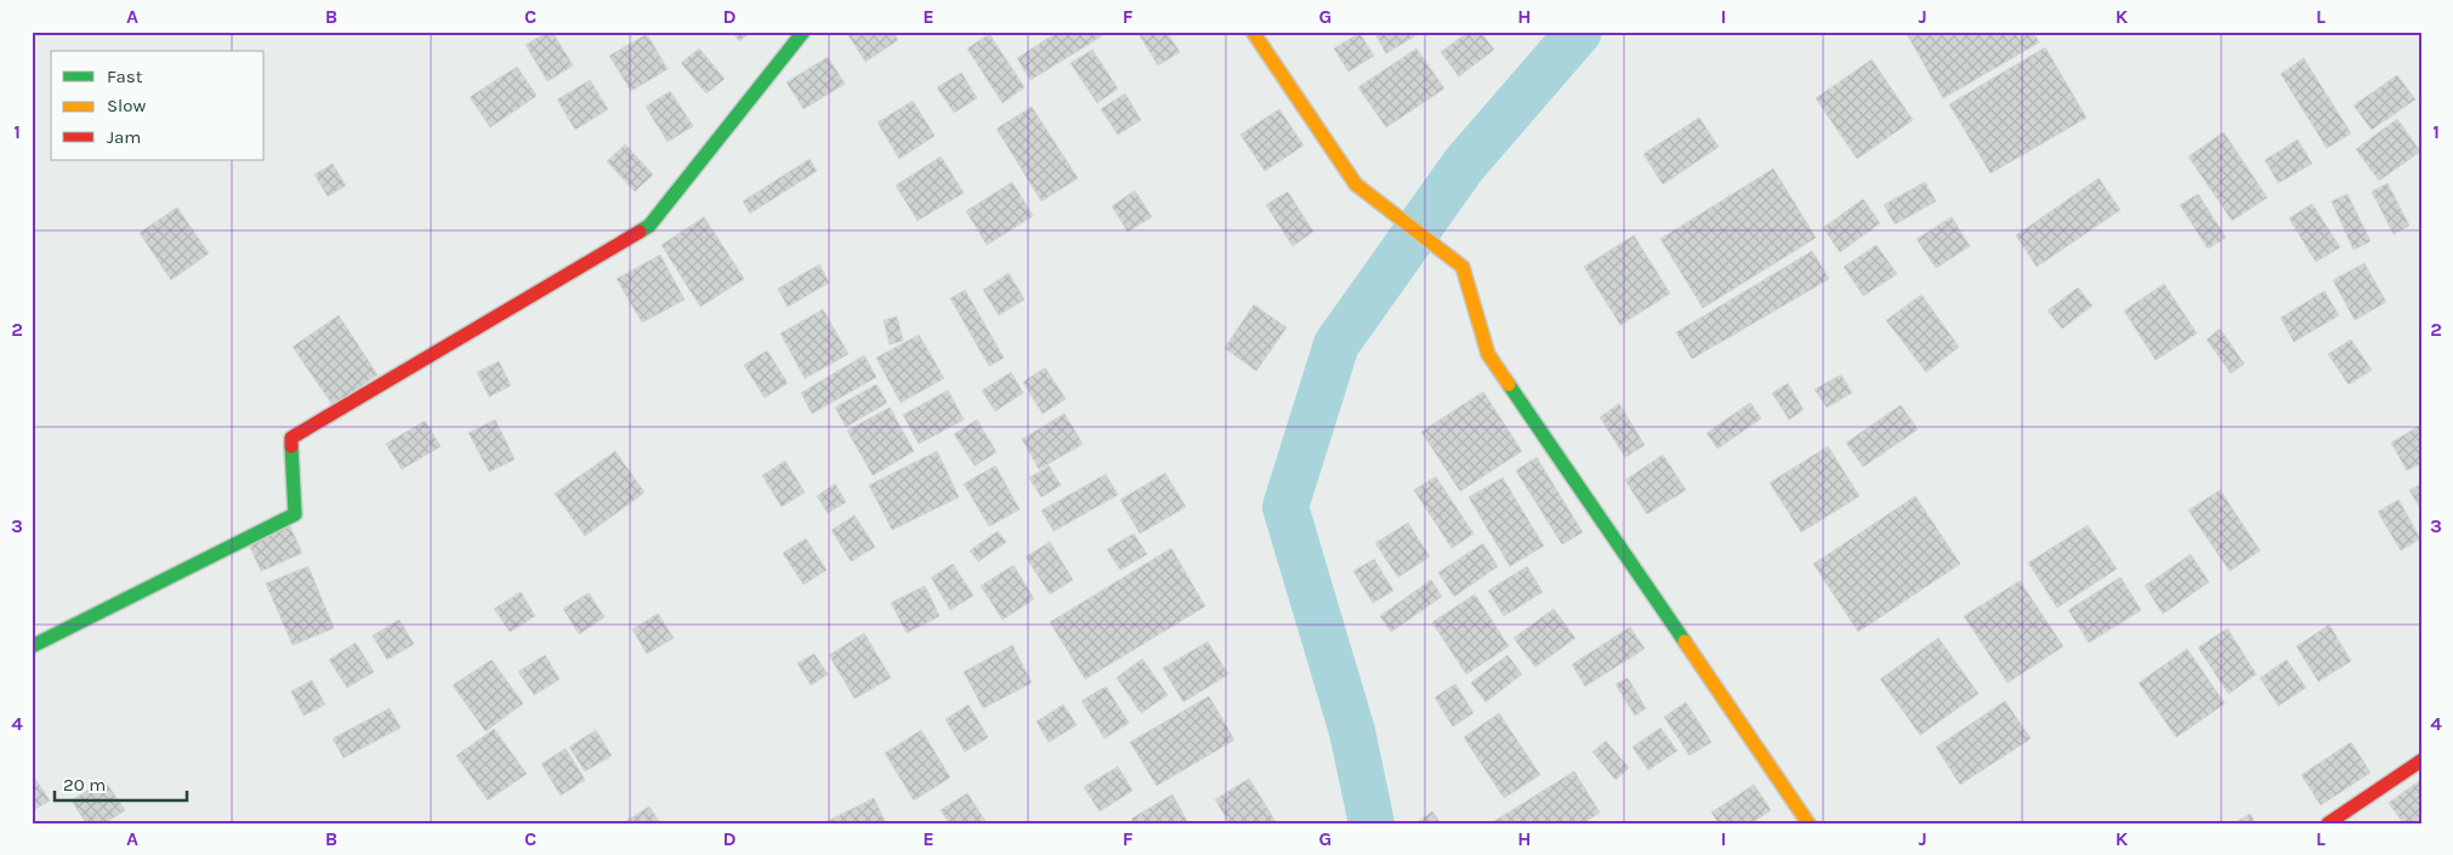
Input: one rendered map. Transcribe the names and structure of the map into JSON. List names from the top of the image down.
{
  "legend": ["Fast", "Slow", "Jam"],
  "scale_bar": "20 m",
  "grid": {
    "columns": [
      "A",
      "B",
      "C",
      "D",
      "E",
      "F",
      "G",
      "H",
      "I",
      "J",
      "K",
      "L"
    ],
    "rows": [
      "1",
      "2",
      "3",
      "4"
    ]
  }
}
